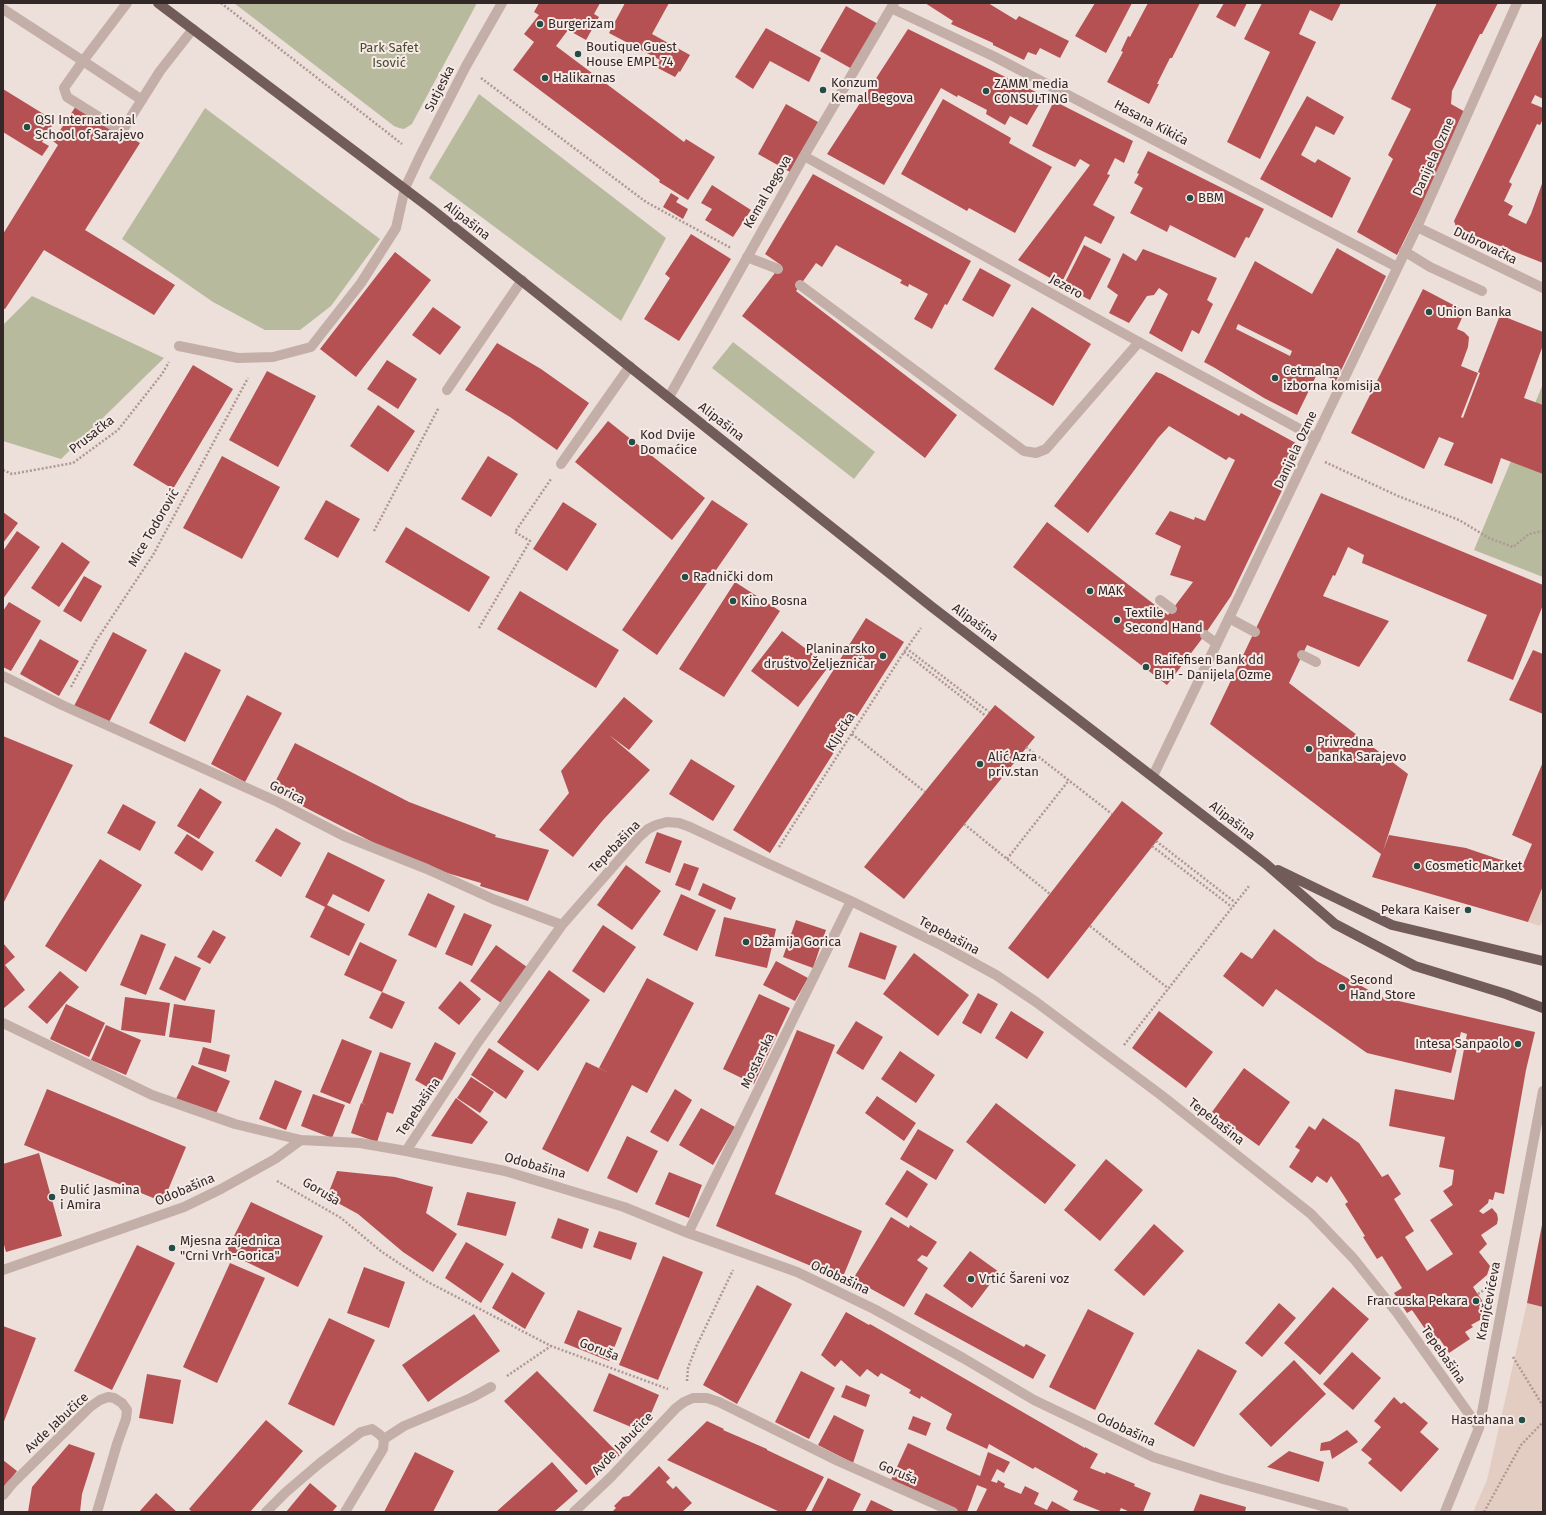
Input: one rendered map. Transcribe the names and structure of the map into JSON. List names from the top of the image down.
{
  "streets": {
    "main road": ["Alipašina"],
    "street": [
      "Sutjeska",
      "Hasana Kikića",
      "Danijela Ozme",
      "Kemal begova",
      "Dubrovačka",
      "Jezero",
      "Gorica",
      "Tepebašina",
      "Mostarska",
      "Odobašina",
      "Goruša",
      "Kranjčevićeva",
      "Avde Jabučice"
    ],
    "path": ["Prusačka", "Mice Todorović", "Ključka"]
  },
  "crossings": [
    ["Sutjeska", "Alipašina"],
    ["Sutjeska", "Prusačka"],
    ["Sutjeska", "Mice Todorović"],
    ["Hasana Kikića", "Danijela Ozme"],
    ["Hasana Kikića", "Kemal begova"],
    ["Danijela Ozme", "Alipašina"],
    ["Danijela Ozme", "Dubrovačka"],
    ["Danijela Ozme", "Jezero"],
    ["Kemal begova", "Alipašina"],
    ["Kemal begova", "Jezero"],
    ["Mice Todorović", "Gorica"],
    ["Gorica", "Tepebašina"],
    ["Tepebašina", "Mostarska"],
    ["Tepebašina", "Odobašina"],
    ["Tepebašina", "Kranjčevićeva"],
    ["Mostarska", "Odobašina"],
    ["Odobašina", "Goruša"],
    ["Goruša", "Avde Jabučice"]
  ],
  "parks": ["Park Safet Isović"],
  "places": [
    "Burgerizam",
    "Boutique Guest House EMPL 74",
    "Halikarnas",
    "Konzum Kemal Begova",
    "ZAMM media CONSULTING",
    "QSI International School of Sarajevo",
    "BBM",
    "Union Banka",
    "Cetrnalna izborna komisija",
    "Kod Dvije Domaćice",
    "Radnički dom",
    "MAK",
    "Kino Bosna",
    "Textile Second Hand",
    "Planinarsko društvo Željezničar",
    "Raifefisen Bank dd BIH - Danijela Ozme",
    "Privredna banka Sarajevo",
    "Alić Azra priv.stan",
    "Cosmetic Market",
    "Pekara Kaiser",
    "Džamija Gorica",
    "Second Hand Store",
    "Intesa Sanpaolo",
    "Đulić Jasmina i Amira",
    "Mjesna zajednica \"Crni Vrh-Gorica\"",
    "Vrtić Šareni voz",
    "Francuska Pekara",
    "Hastahana"
  ]
}
